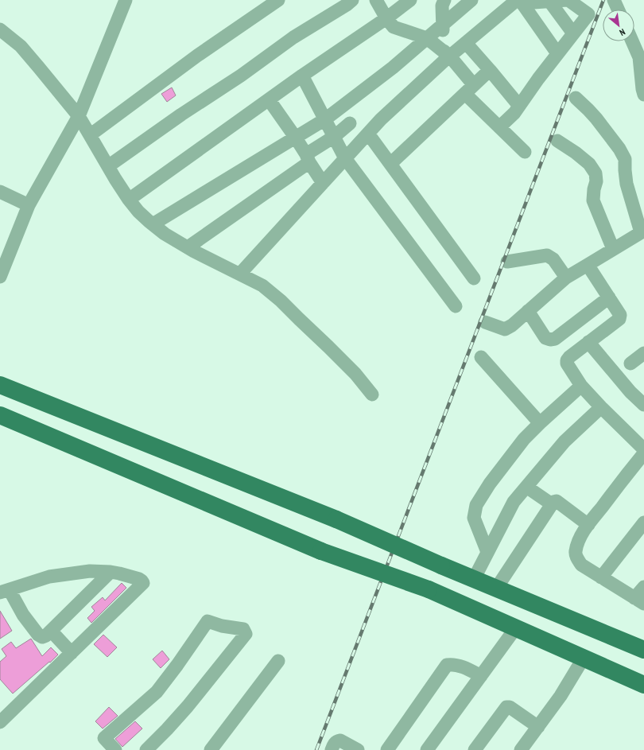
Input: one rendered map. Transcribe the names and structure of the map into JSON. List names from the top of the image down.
{
  "north": "bottom right"
}
